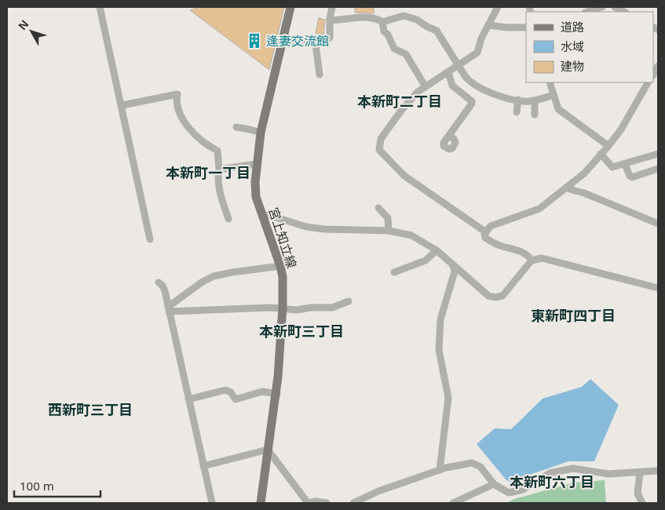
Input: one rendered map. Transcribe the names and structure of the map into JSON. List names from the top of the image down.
{
  "streets": {
    "main road": ["宮上知立線"]
  },
  "districts": [
    "本新町二丁目",
    "本新町一丁目",
    "東新町四丁目",
    "本新町三丁目",
    "西新町三丁目",
    "本新町六丁目"
  ],
  "places": {
    "building": ["逢妻交流館"]
  },
  "legend": ["道路", "水域", "建物"],
  "scale_bar": "100 m",
  "north": "top left"
}
